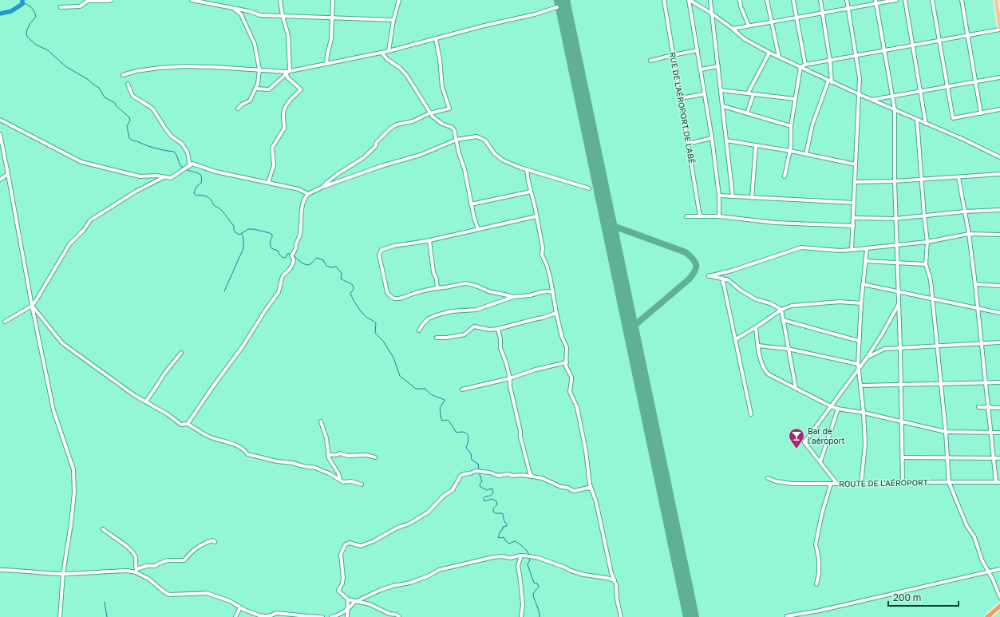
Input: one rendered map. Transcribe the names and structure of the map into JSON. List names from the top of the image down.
{
  "streets": {
    "street": ["RUE DE L'AÉROPORT DE LABÉ", "ROUTE DE L'AÉROPORT"]
  },
  "places": {
    "bar": ["Bar de l'aéroport"]
  },
  "scale_bar": "200 m"
}
